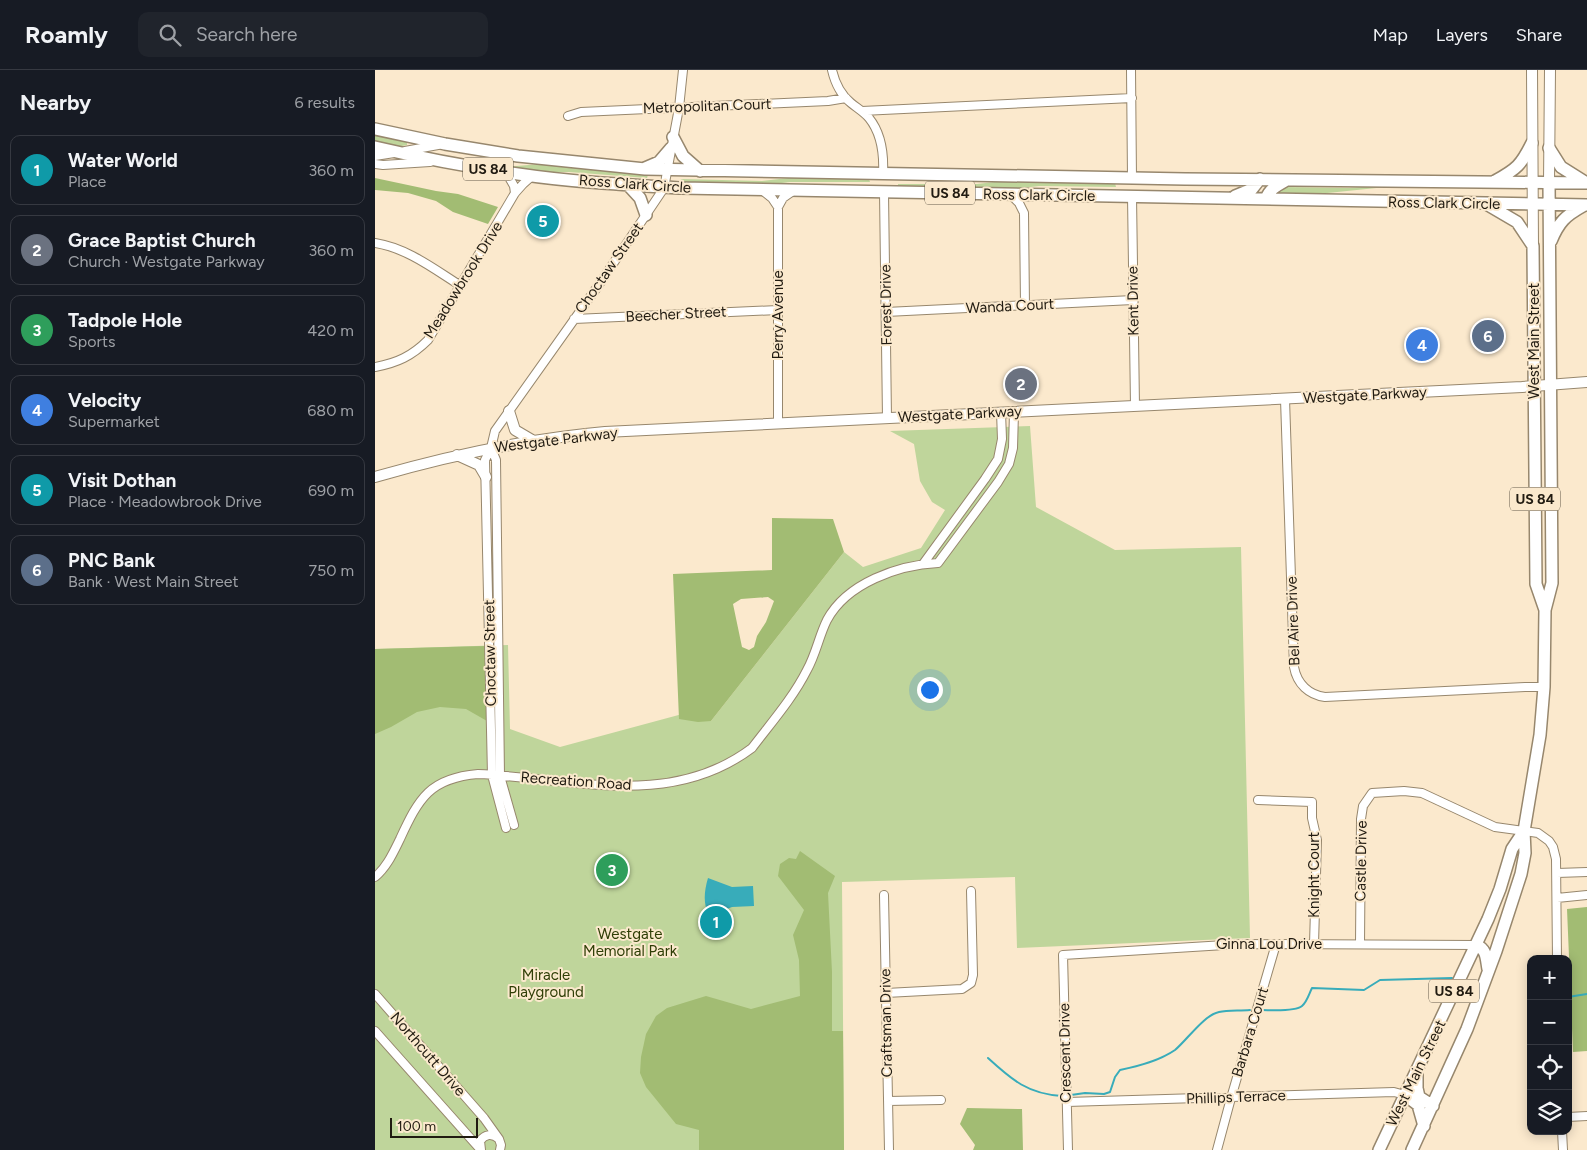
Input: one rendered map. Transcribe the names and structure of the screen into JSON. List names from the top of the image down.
{
  "streets": {
    "highway": ["US 84", "Ross Clark Circle", "West Main Street"],
    "main road": ["Westgate Parkway"],
    "street": [
      "Metropolitan Court",
      "Choctaw Street",
      "Meadowbrook Drive",
      "Kent Drive",
      "Forest Drive",
      "Wanda Court",
      "Beecher Street",
      "Perry Avenue",
      "Bel Aire Drive",
      "Recreation Road",
      "Castle Drive",
      "Knight Court",
      "Ginna Lou Drive",
      "Craftsman Drive",
      "Barbara Court",
      "Crescent Drive",
      "Northcutt Drive",
      "Phillips Terrace"
    ]
  },
  "crossings": [
    ["Metropolitan Court", "Choctaw Street"],
    ["US 84", "Ross Clark Circle"],
    ["US 84", "West Main Street"],
    ["Ross Clark Circle", "Choctaw Street"],
    ["Ross Clark Circle", "Meadowbrook Drive"],
    ["Ross Clark Circle", "Kent Drive"],
    ["Ross Clark Circle", "Forest Drive"],
    ["Ross Clark Circle", "West Main Street"],
    ["Choctaw Street", "Beecher Street"],
    ["Choctaw Street", "Westgate Parkway"],
    ["Choctaw Street", "Recreation Road"],
    ["Kent Drive", "Wanda Court"],
    ["Kent Drive", "Westgate Parkway"],
    ["Forest Drive", "Wanda Court"],
    ["Forest Drive", "Westgate Parkway"],
    ["Beecher Street", "Perry Avenue"],
    ["Perry Avenue", "Westgate Parkway"],
    ["West Main Street", "Westgate Parkway"],
    ["West Main Street", "Bel Aire Drive"],
    ["West Main Street", "Castle Drive"],
    ["West Main Street", "Ginna Lou Drive"],
    ["West Main Street", "Phillips Terrace"],
    ["Westgate Parkway", "Bel Aire Drive"],
    ["Westgate Parkway", "Recreation Road"],
    ["Castle Drive", "Ginna Lou Drive"],
    ["Knight Court", "Ginna Lou Drive"],
    ["Ginna Lou Drive", "Barbara Court"],
    ["Ginna Lou Drive", "Crescent Drive"],
    ["Barbara Court", "Phillips Terrace"],
    ["Crescent Drive", "Phillips Terrace"]
  ],
  "parks": ["Westgate Memorial Park", "Miracle Playground"],
  "scale_bar": "100 m",
  "page": {
    "header": "Roamly",
    "search": "Search here",
    "nav": ["Map", "Layers", "Share"],
    "heading": ["Nearby", "6 results"],
    "list": [
      {
        "mark": "1",
        "name": "Water World",
        "note": "Place",
        "value": "360 m"
      },
      {
        "mark": "2",
        "name": "Grace Baptist Church",
        "note": "Church · Westgate Parkway",
        "value": "360 m"
      },
      {
        "mark": "3",
        "name": "Tadpole Hole",
        "note": "Sports",
        "value": "420 m"
      },
      {
        "mark": "4",
        "name": "Velocity",
        "note": "Supermarket",
        "value": "680 m"
      },
      {
        "mark": "5",
        "name": "Visit Dothan",
        "note": "Place · Meadowbrook Drive",
        "value": "690 m"
      },
      {
        "mark": "6",
        "name": "PNC Bank",
        "note": "Bank · West Main Street",
        "value": "750 m"
      }
    ],
    "pins": [
      "5",
      "6",
      "4",
      "2",
      "3",
      "1"
    ],
    "map_buttons": ["+", "−"],
    "scale": "100 m"
  }
}
